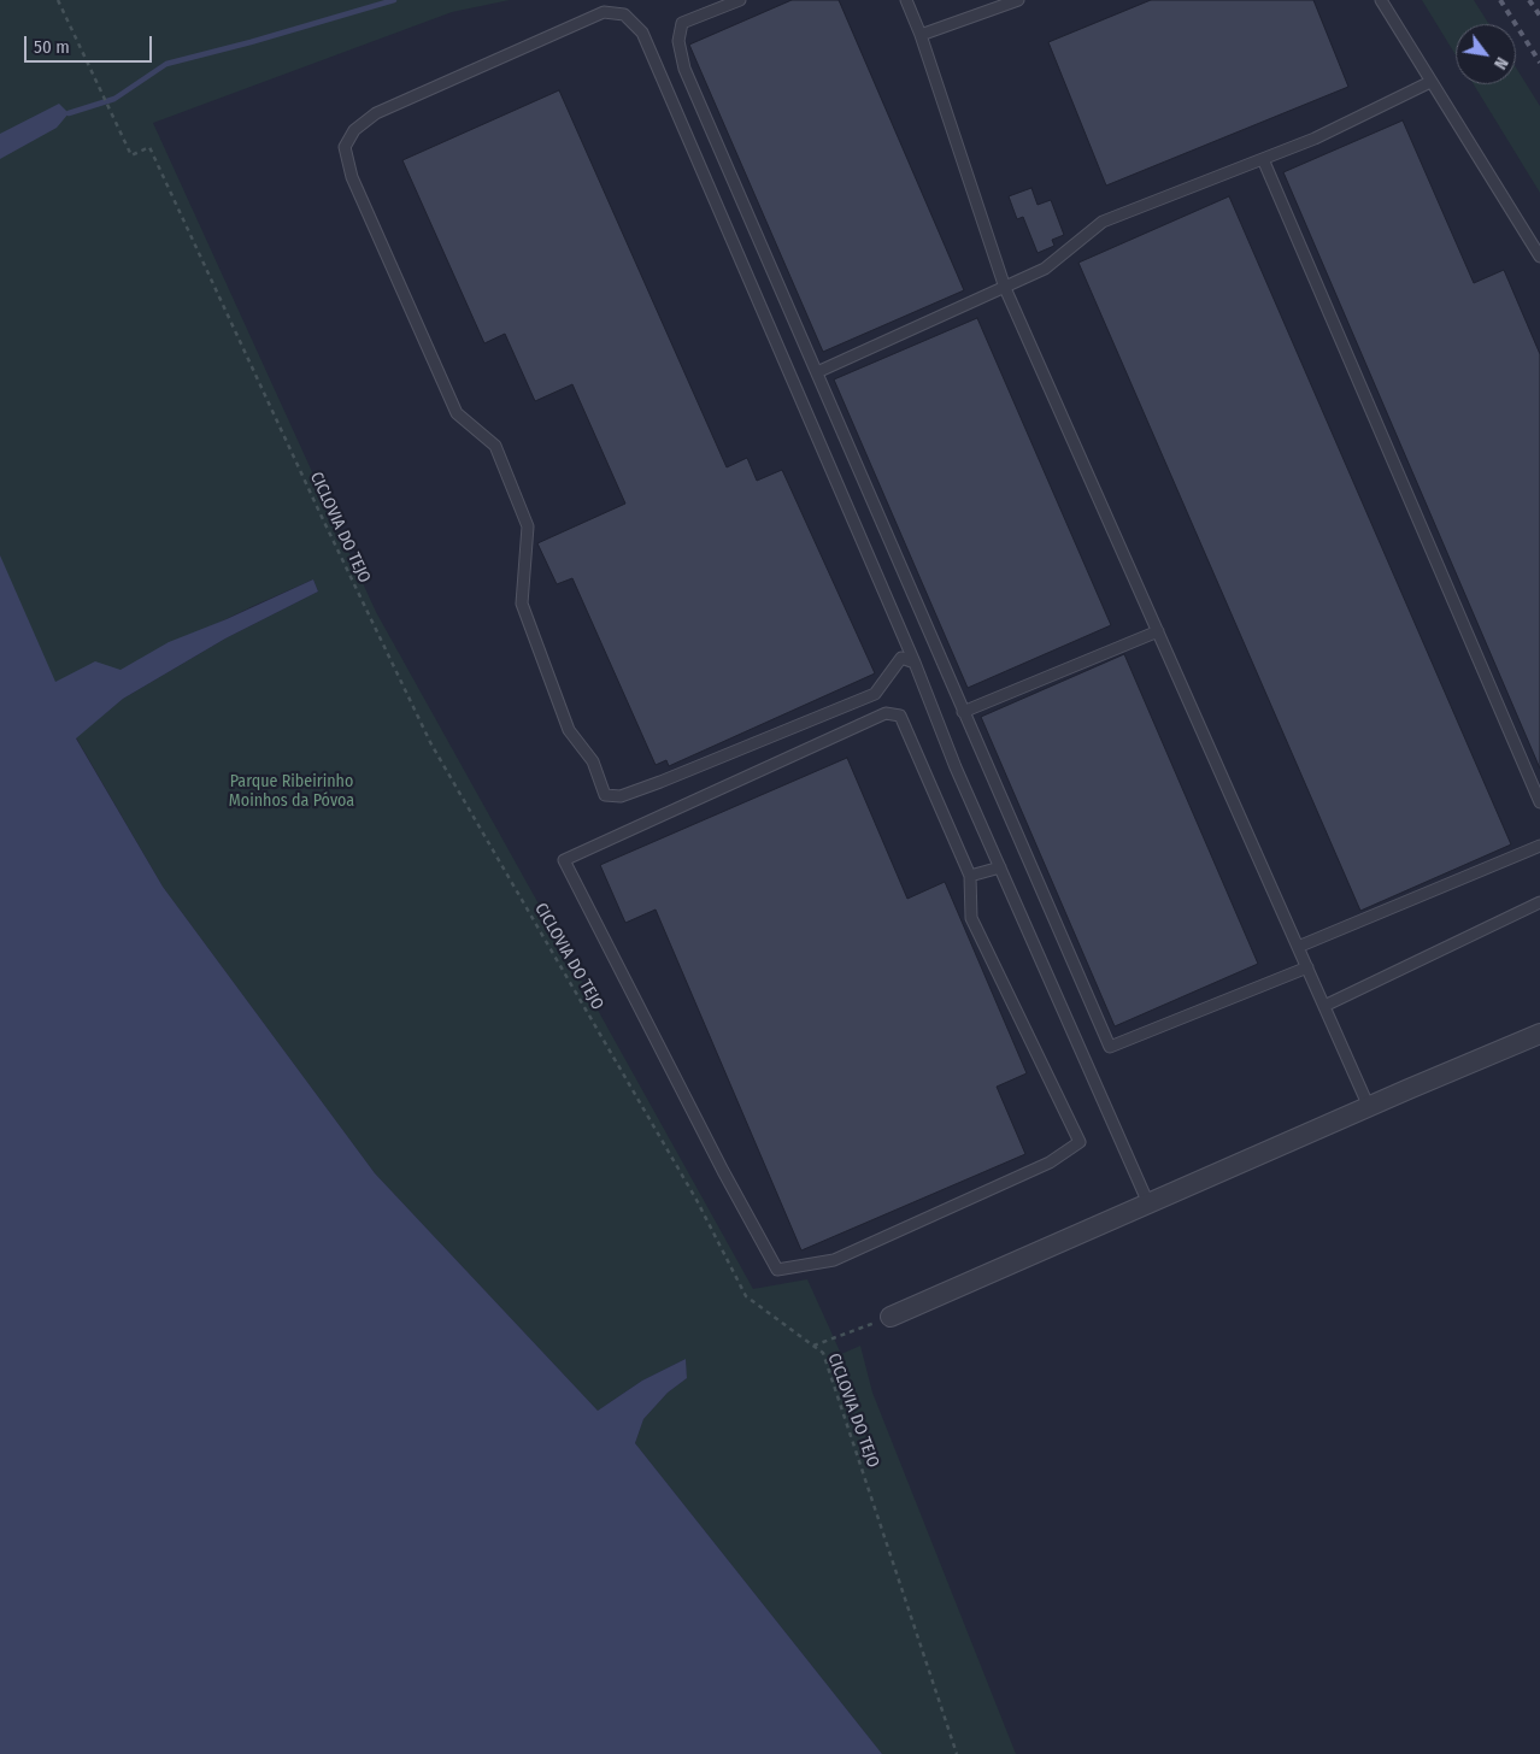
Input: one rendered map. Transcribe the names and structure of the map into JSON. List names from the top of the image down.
{
  "streets": {
    "path": ["CICLOVIA DO TEJO"]
  },
  "parks": ["Parque Ribeirinho Moinhos da Póvoa"],
  "scale_bar": "50 m",
  "north": "bottom right"
}
